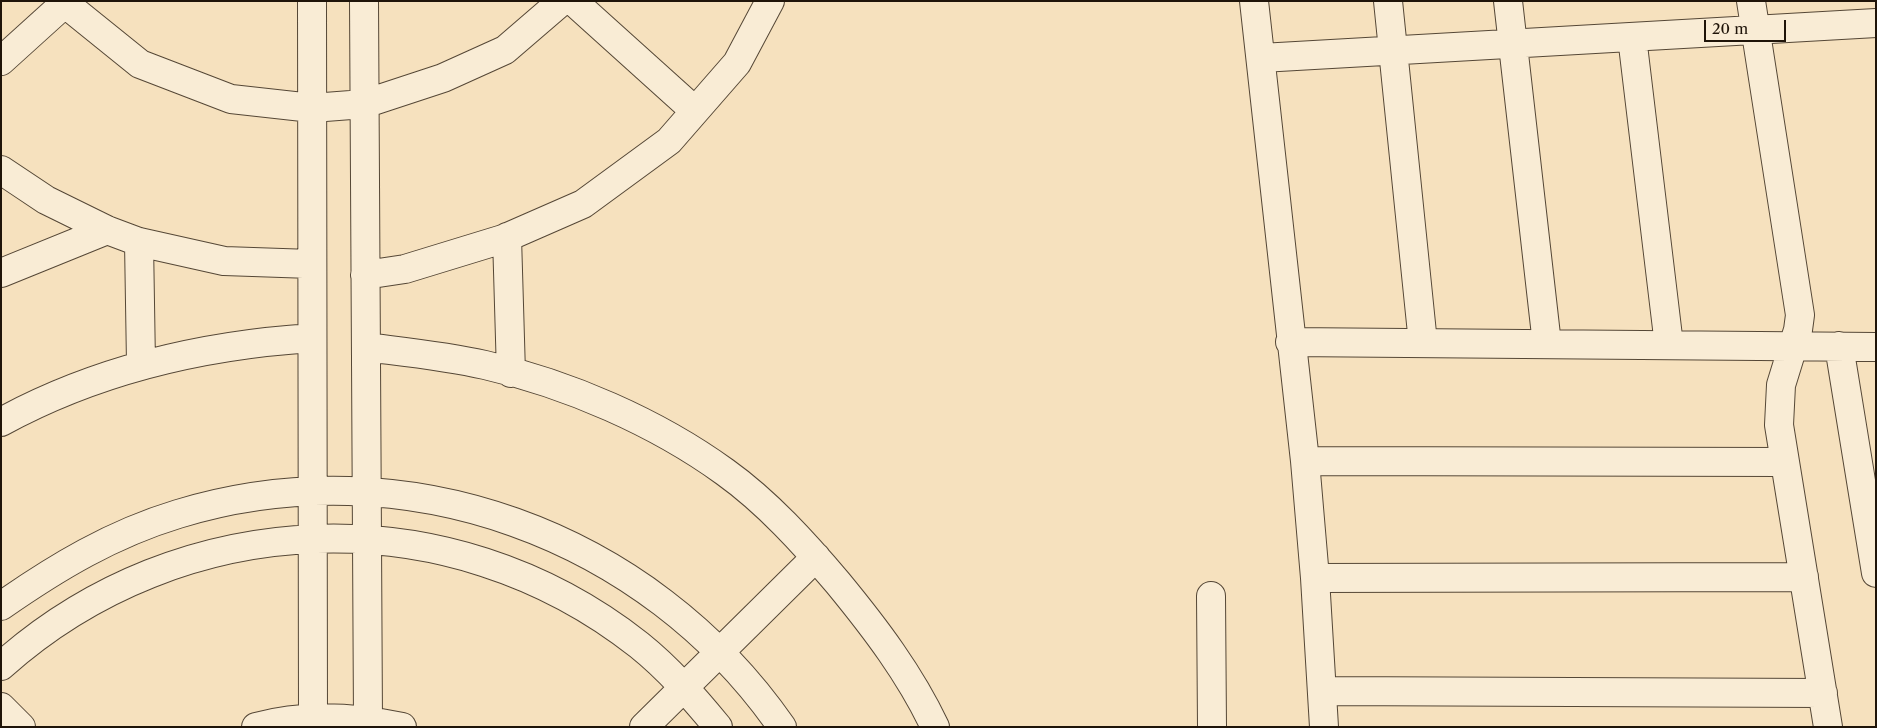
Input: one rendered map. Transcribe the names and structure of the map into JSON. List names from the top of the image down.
{
  "scale_bar": "20 m"
}
